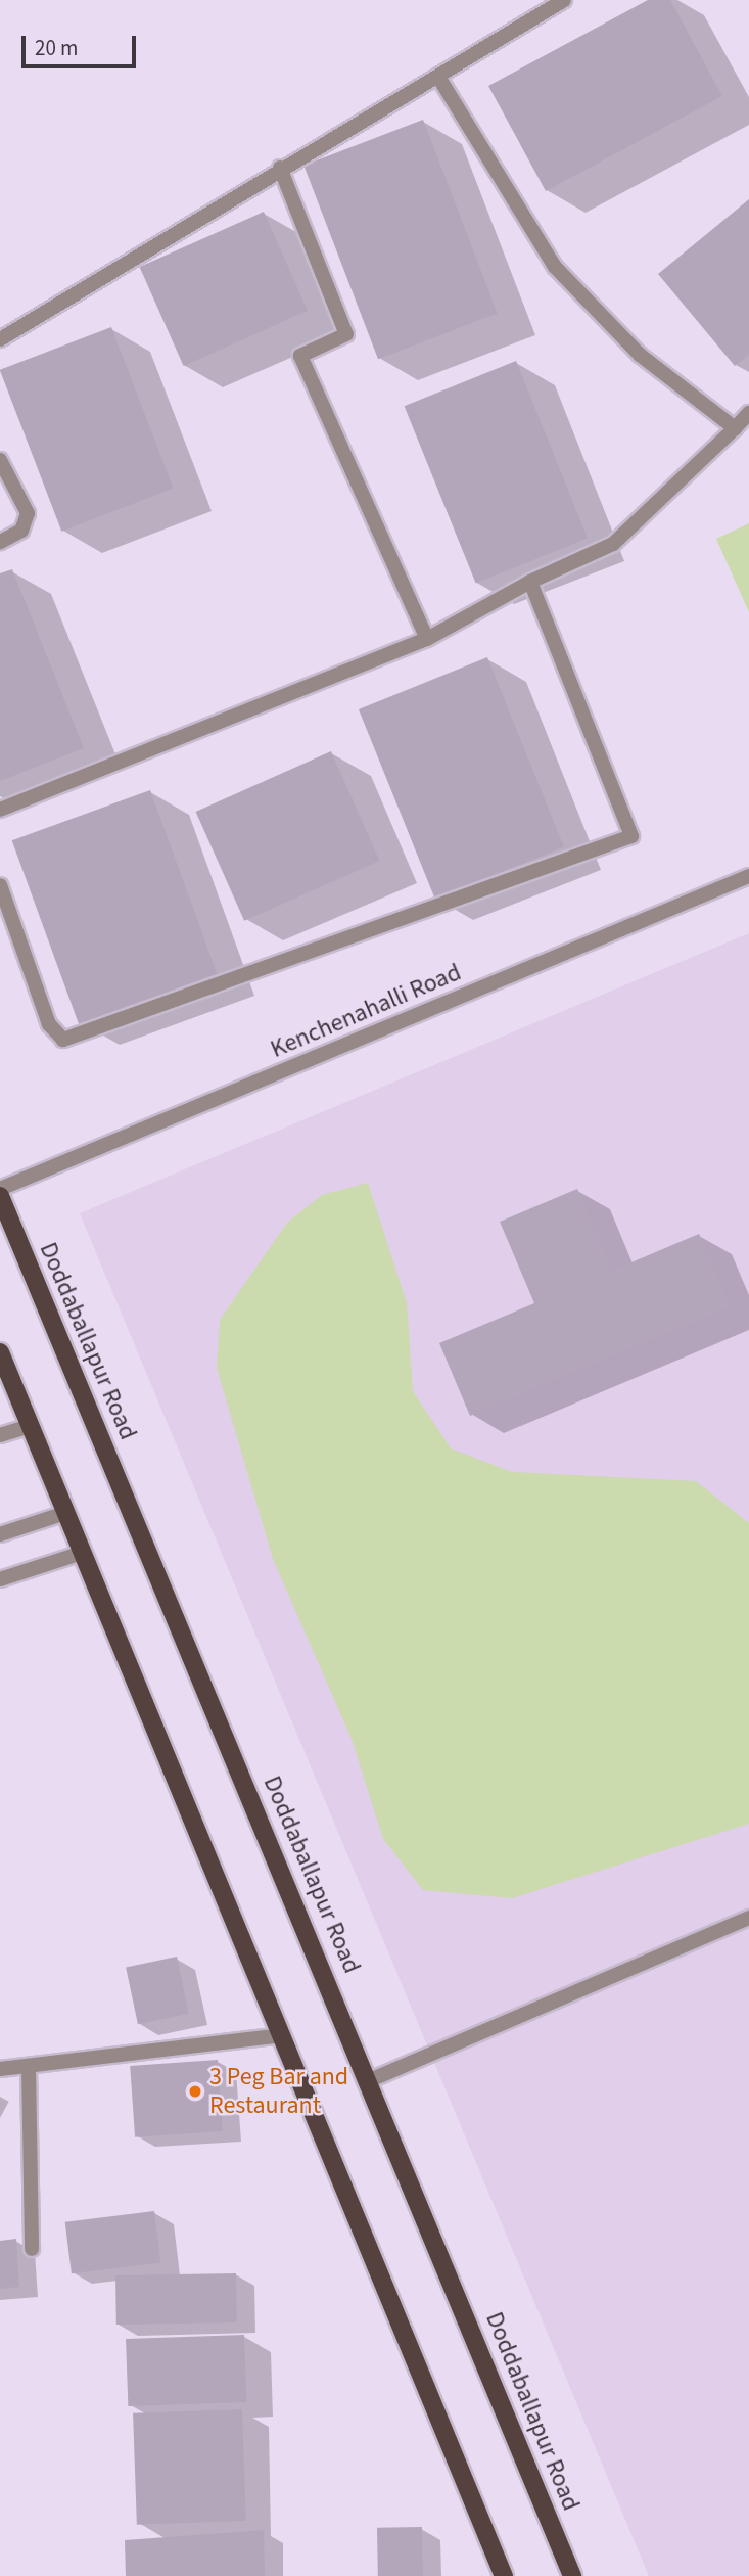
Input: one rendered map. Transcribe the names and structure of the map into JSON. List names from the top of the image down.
{
  "streets": {
    "main road": ["Doddaballapur Road"],
    "street": ["Kenchenahalli Road"]
  },
  "places": ["3 Peg Bar and Restaurant"],
  "scale_bar": "20 m"
}
